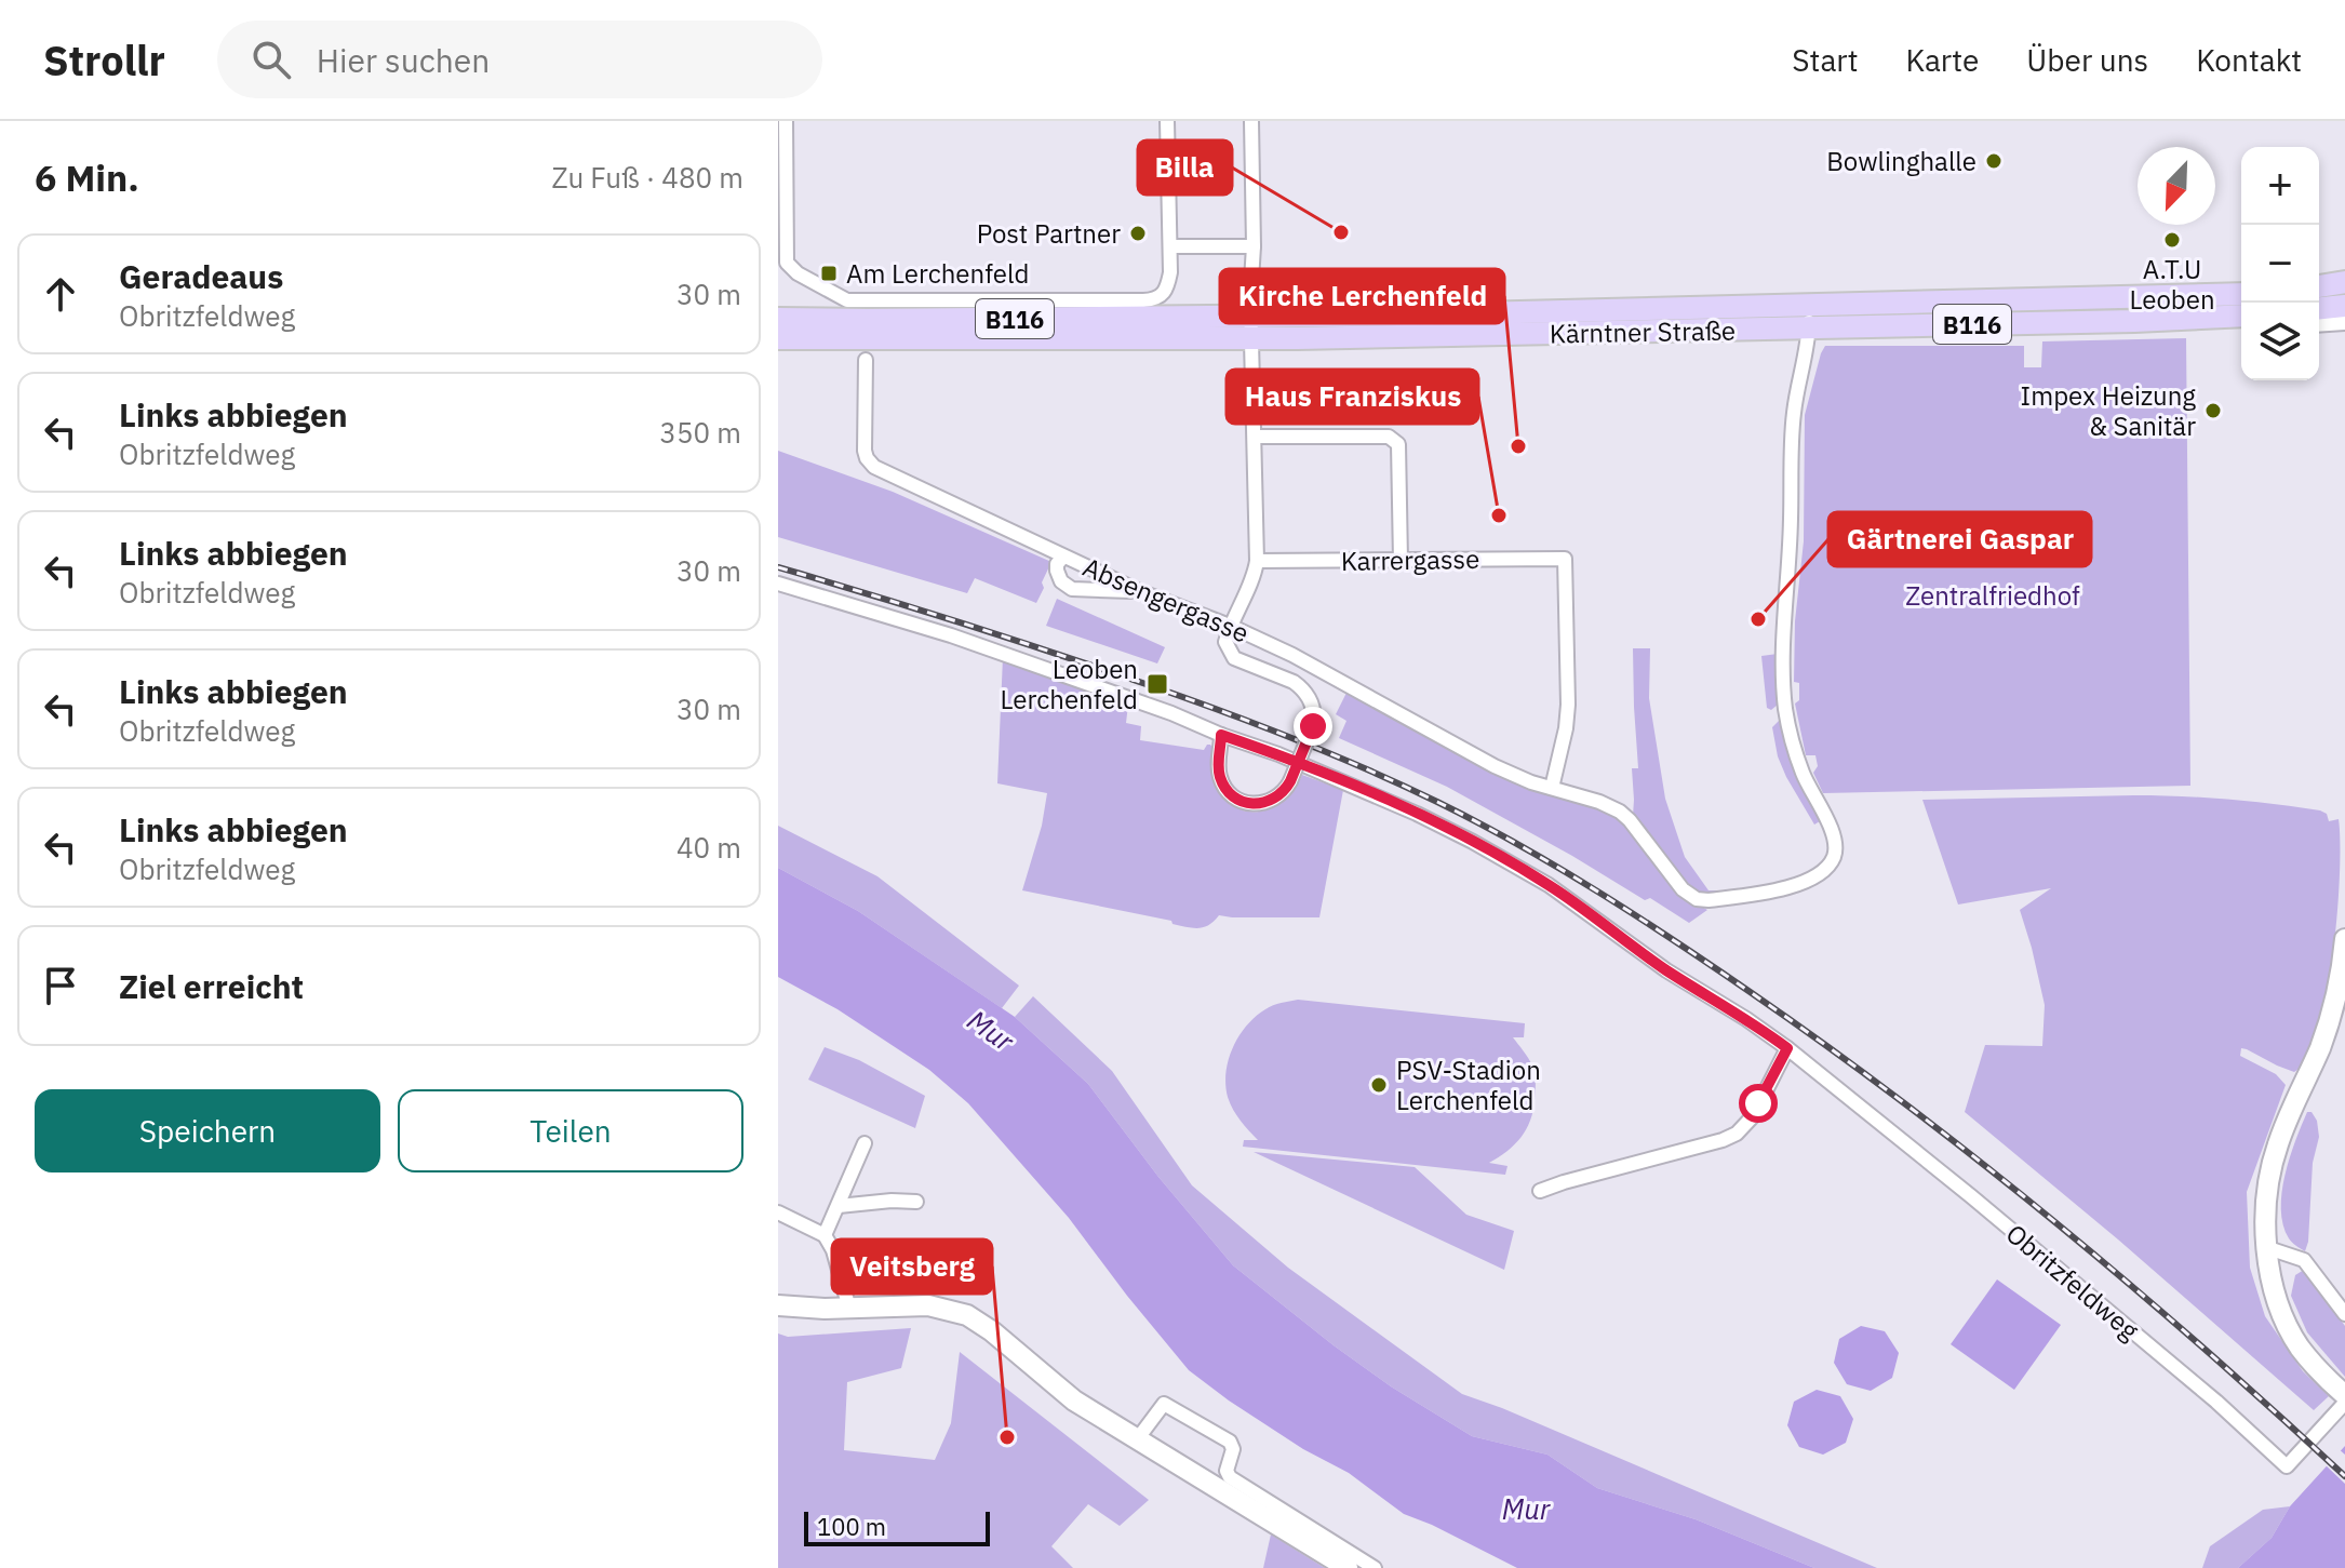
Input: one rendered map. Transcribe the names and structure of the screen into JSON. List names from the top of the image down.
{
  "streets": {
    "main road": ["B116", "Kärntner Straße"],
    "street": ["Karrergasse", "Absengergasse", "Obritzfeldweg"]
  },
  "crossings": [
    ["Kärntner Straße", "Absengergasse"],
    ["Karrergasse", "Absengergasse"]
  ],
  "water": ["Mur"],
  "parks": ["Zentralfriedhof"],
  "places": {
    "other": [
      "Bowlinghalle",
      "Billa",
      "Post Partner",
      "A.T.U Leoben",
      "Impex Heizung & Sanitär",
      "Kirche Lerchenfeld",
      "Haus Franziskus",
      "Gärtnerei Gaspar",
      "PSV-Stadion Lerchenfeld",
      "Veitsberg"
    ],
    "transit": ["Am Lerchenfeld", "Leoben Lerchenfeld"]
  },
  "scale_bar": "100 m",
  "north": "bottom left",
  "page": {
    "header": "Strollr",
    "search": "Hier suchen",
    "nav": [
      "Start",
      "Karte",
      "Über uns",
      "Kontakt"
    ],
    "heading": ["6 Min.", "Zu Fuß · 480 m"],
    "map_buttons": ["+", "−"],
    "list": [
      ["Geradeaus", "Obritzfeldweg", "30 m"],
      ["Links abbiegen", "Obritzfeldweg", "350 m"],
      ["Links abbiegen", "Obritzfeldweg", "30 m"],
      ["Links abbiegen", "Obritzfeldweg", "30 m"],
      ["Links abbiegen", "Obritzfeldweg", "40 m"],
      "Ziel erreicht"
    ],
    "buttons": ["Speichern", "Teilen"],
    "scale": "100 m"
  }
}
